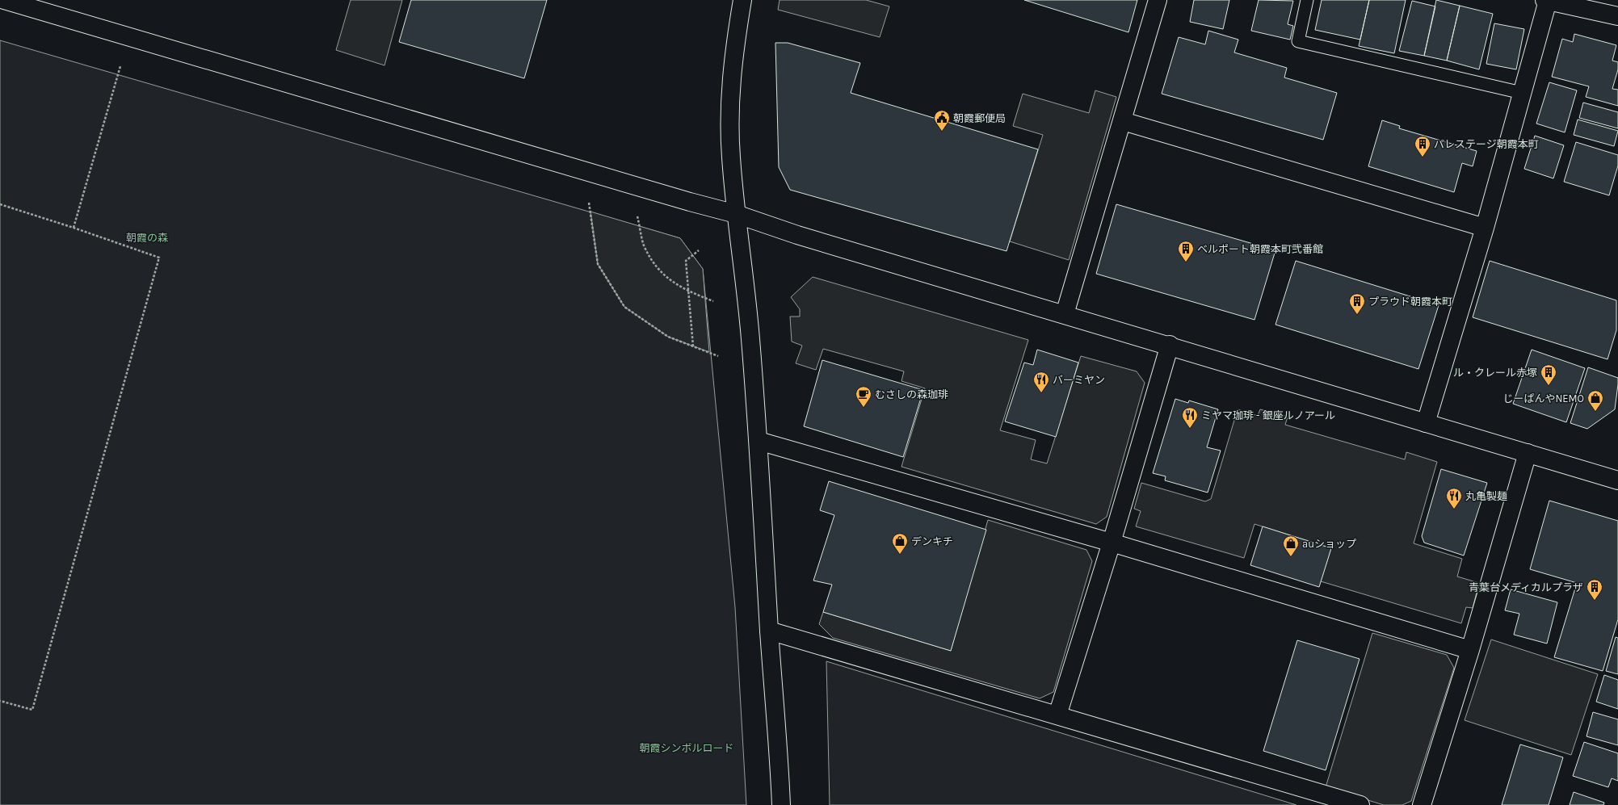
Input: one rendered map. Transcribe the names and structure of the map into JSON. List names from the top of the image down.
{
  "parks": ["朝霞の森", "朝霞シンボルロード"],
  "places": {
    "public building": ["朝霞郵便局"],
    "building": [
      "パレステージ朝霞本町",
      "ベルポート朝霞本町弐番館",
      "プラウド朝霞本町",
      "ル・クレール赤塚",
      "青葉台メディカルプラザ"
    ],
    "restaurant": ["バーミヤン", "ミヤマ珈琲 - 銀座ルノアール", "丸亀製麺"],
    "cafe": ["むさしの森珈琲"],
    "shop": ["じーぱんやNEMO", "デンキチ", "auショップ"]
  }
}
